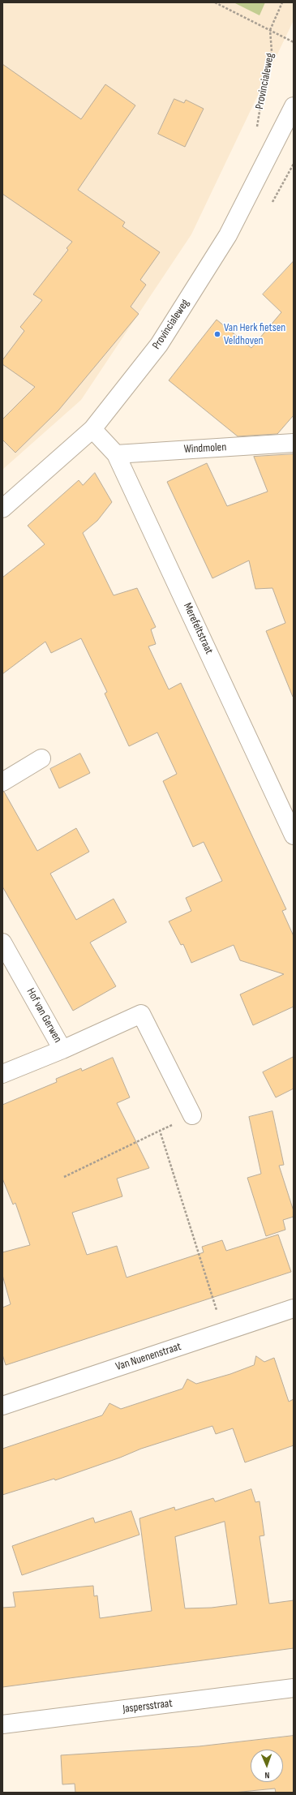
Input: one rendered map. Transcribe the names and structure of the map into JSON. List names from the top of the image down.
{
  "streets": {
    "street": [
      "Provincialeweg",
      "Windmolen",
      "Merefeltstraat",
      "Hof van Gerwen",
      "Van Nuenenstraat",
      "Jaspersstraat"
    ]
  },
  "crossings": [
    ["Provincialeweg", "Merefeltstraat"],
    ["Windmolen", "Merefeltstraat"]
  ],
  "places": ["Van Herk fietsen Veldhoven"],
  "north": "bottom"
}
